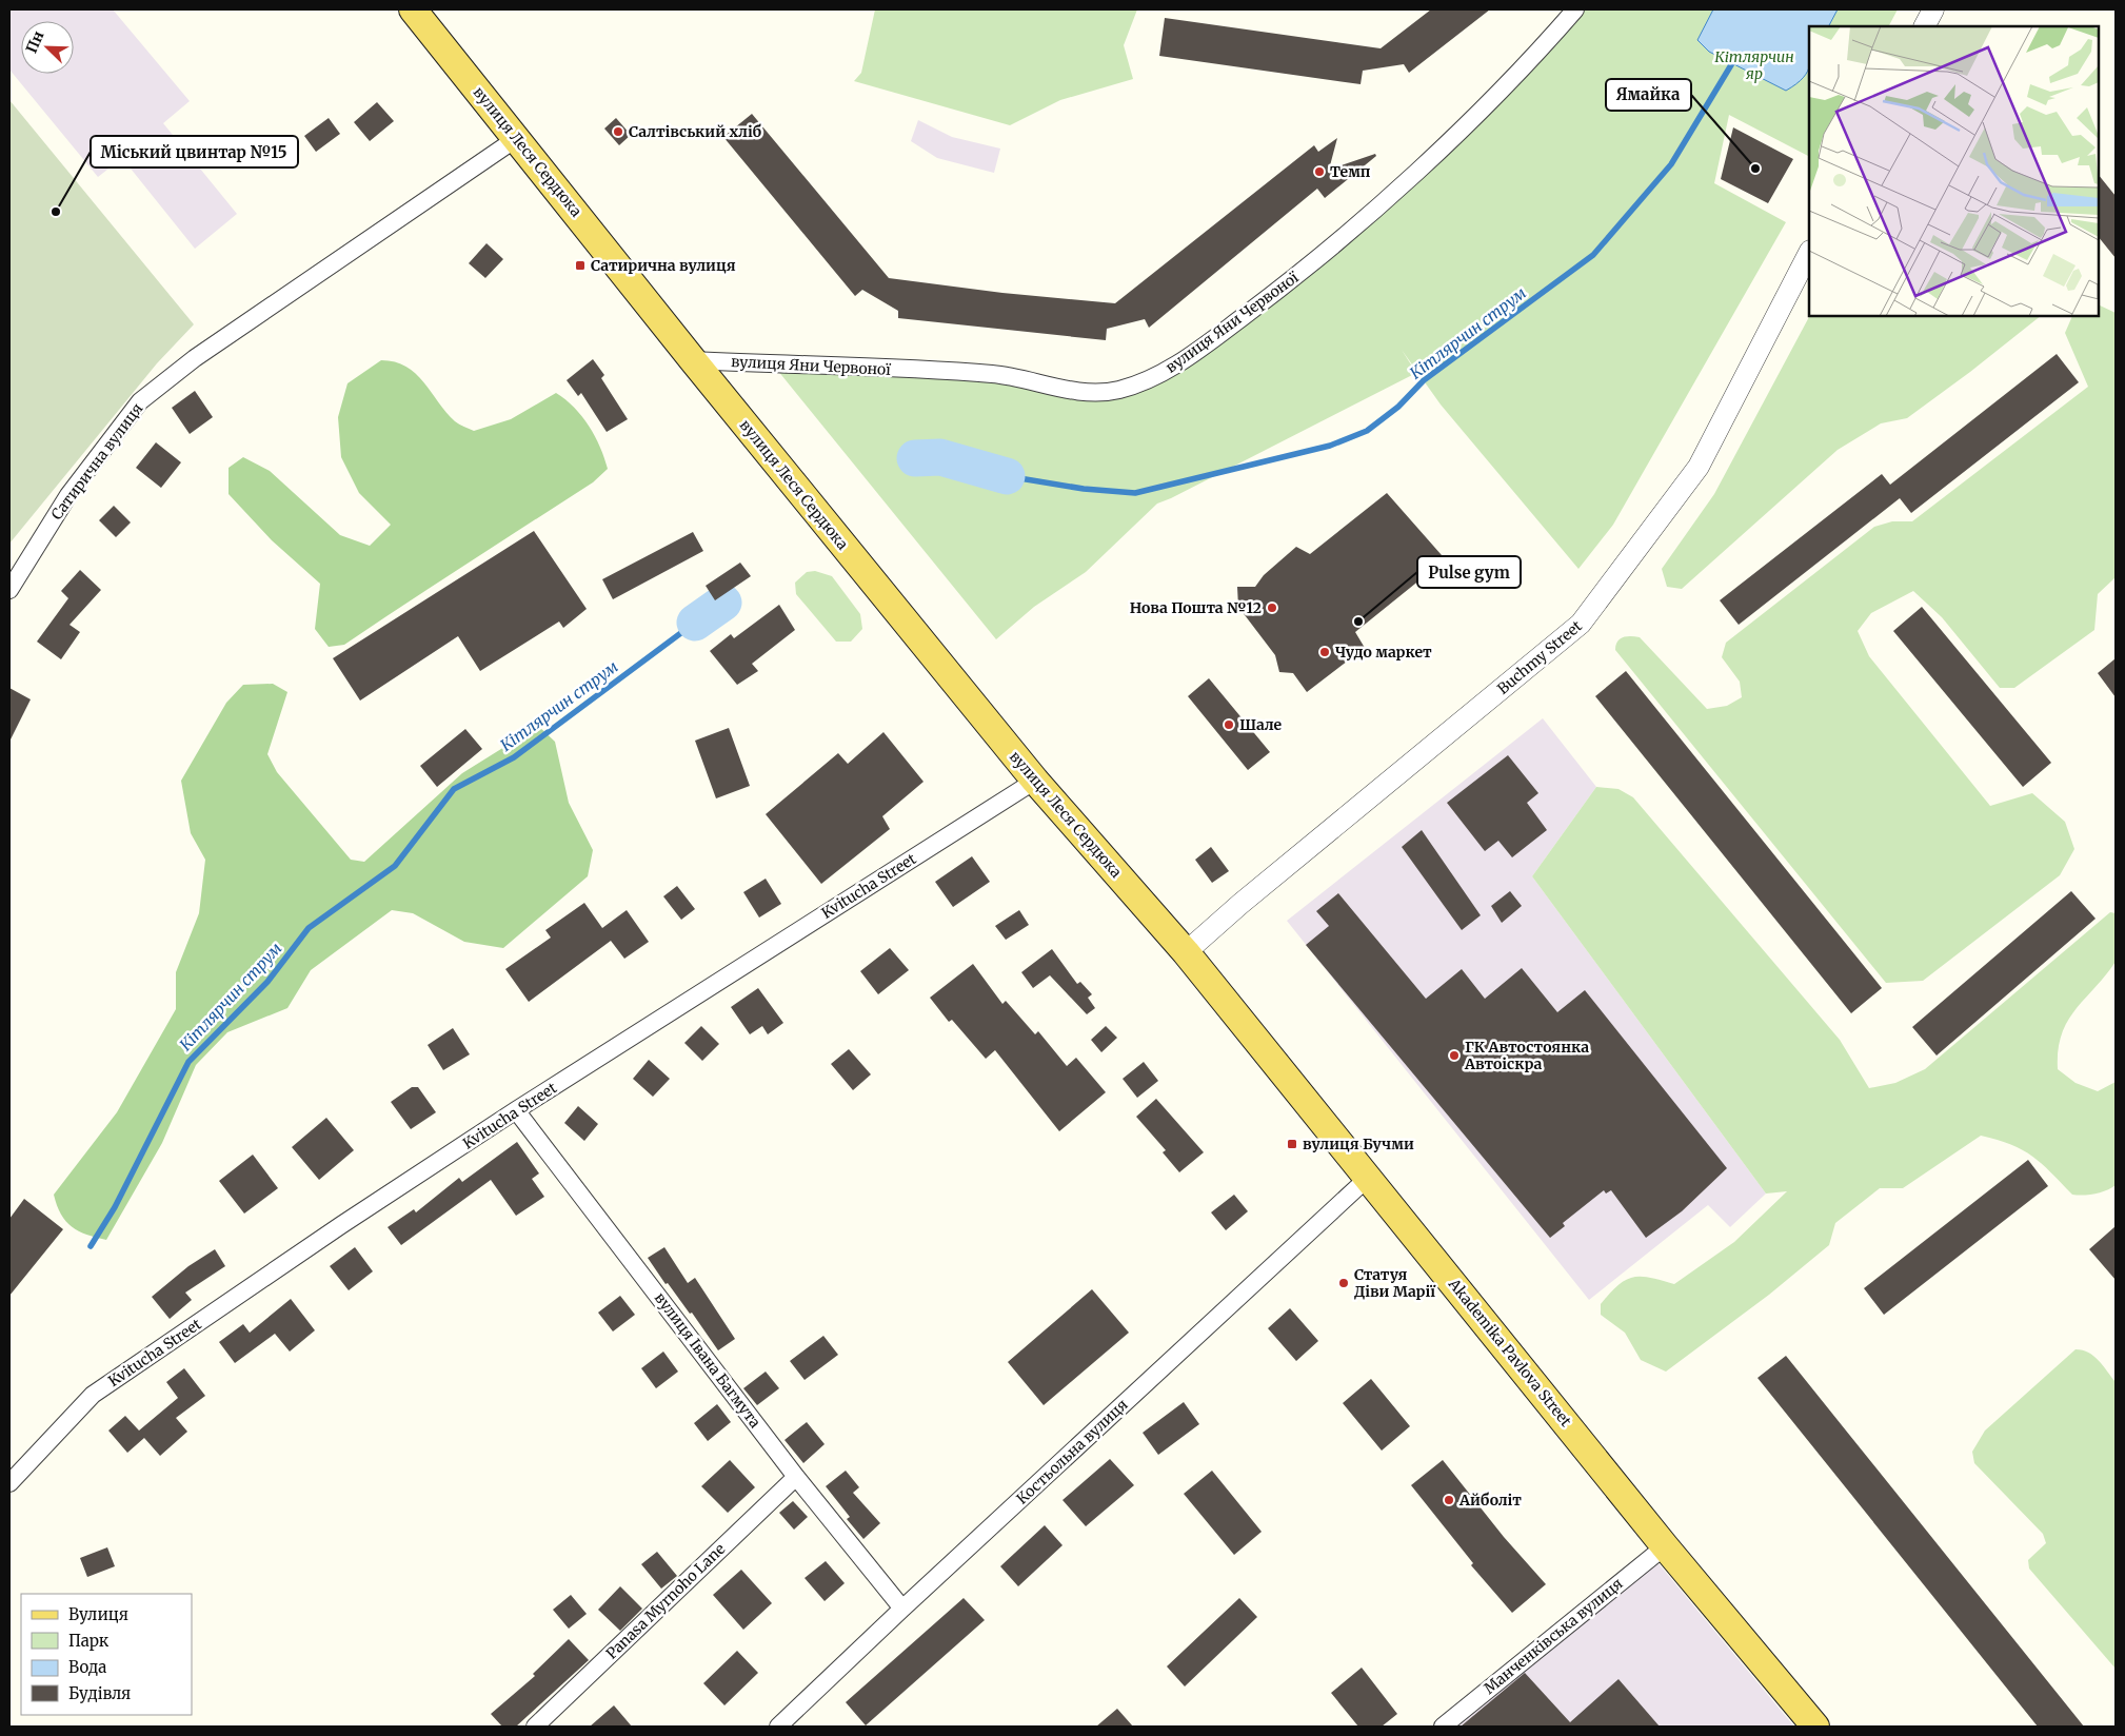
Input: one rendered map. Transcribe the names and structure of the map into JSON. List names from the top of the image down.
{
  "streets": {
    "main road": ["вулиця Леся Сердюка", "Akademika Pavlova Street"],
    "street": [
      "вулиця Яни Червоної",
      "Сатирична вулиця",
      "Buchmy Street",
      "Kvitucha Street",
      "вулиця Івана Багмута",
      "Костьольна вулиця",
      "Panasa Myrnoho Lane",
      "Манченківська вулиця"
    ]
  },
  "crossings": [
    ["вулиця Леся Сердюка", "вулиця Яни Червоної"],
    ["вулиця Леся Сердюка", "Сатирична вулиця"],
    ["вулиця Леся Сердюка", "Buchmy Street"],
    ["вулиця Леся Сердюка", "Kvitucha Street"],
    ["вулиця Леся Сердюка", "Akademika Pavlova Street"],
    ["Buchmy Street", "Akademika Pavlova Street"],
    ["Kvitucha Street", "вулиця Івана Багмута"],
    ["Akademika Pavlova Street", "Костьольна вулиця"],
    ["Akademika Pavlova Street", "Манченківська вулиця"],
    ["вулиця Івана Багмута", "Костьольна вулиця"],
    ["вулиця Івана Багмута", "Panasa Myrnoho Lane"]
  ],
  "water": ["Кітлярчин струм"],
  "parks": ["Кітлярчин яр"],
  "places": {
    "other": [
      "Салтівський хліб",
      "Ямайка",
      "Темп",
      "Міський цвинтар №15",
      "Нова Пошта №12",
      "Pulse gym",
      "Чудо маркет",
      "Шале",
      "ГК Автостоянка Автоіскра",
      "Статуя Діви Марії",
      "Айболіт"
    ],
    "transit": ["Сатирична вулиця", "вулиця Бучми"]
  },
  "legend": [
    "Вулиця",
    "Парк",
    "Вода",
    "Будівля"
  ],
  "north": "top left"
}
